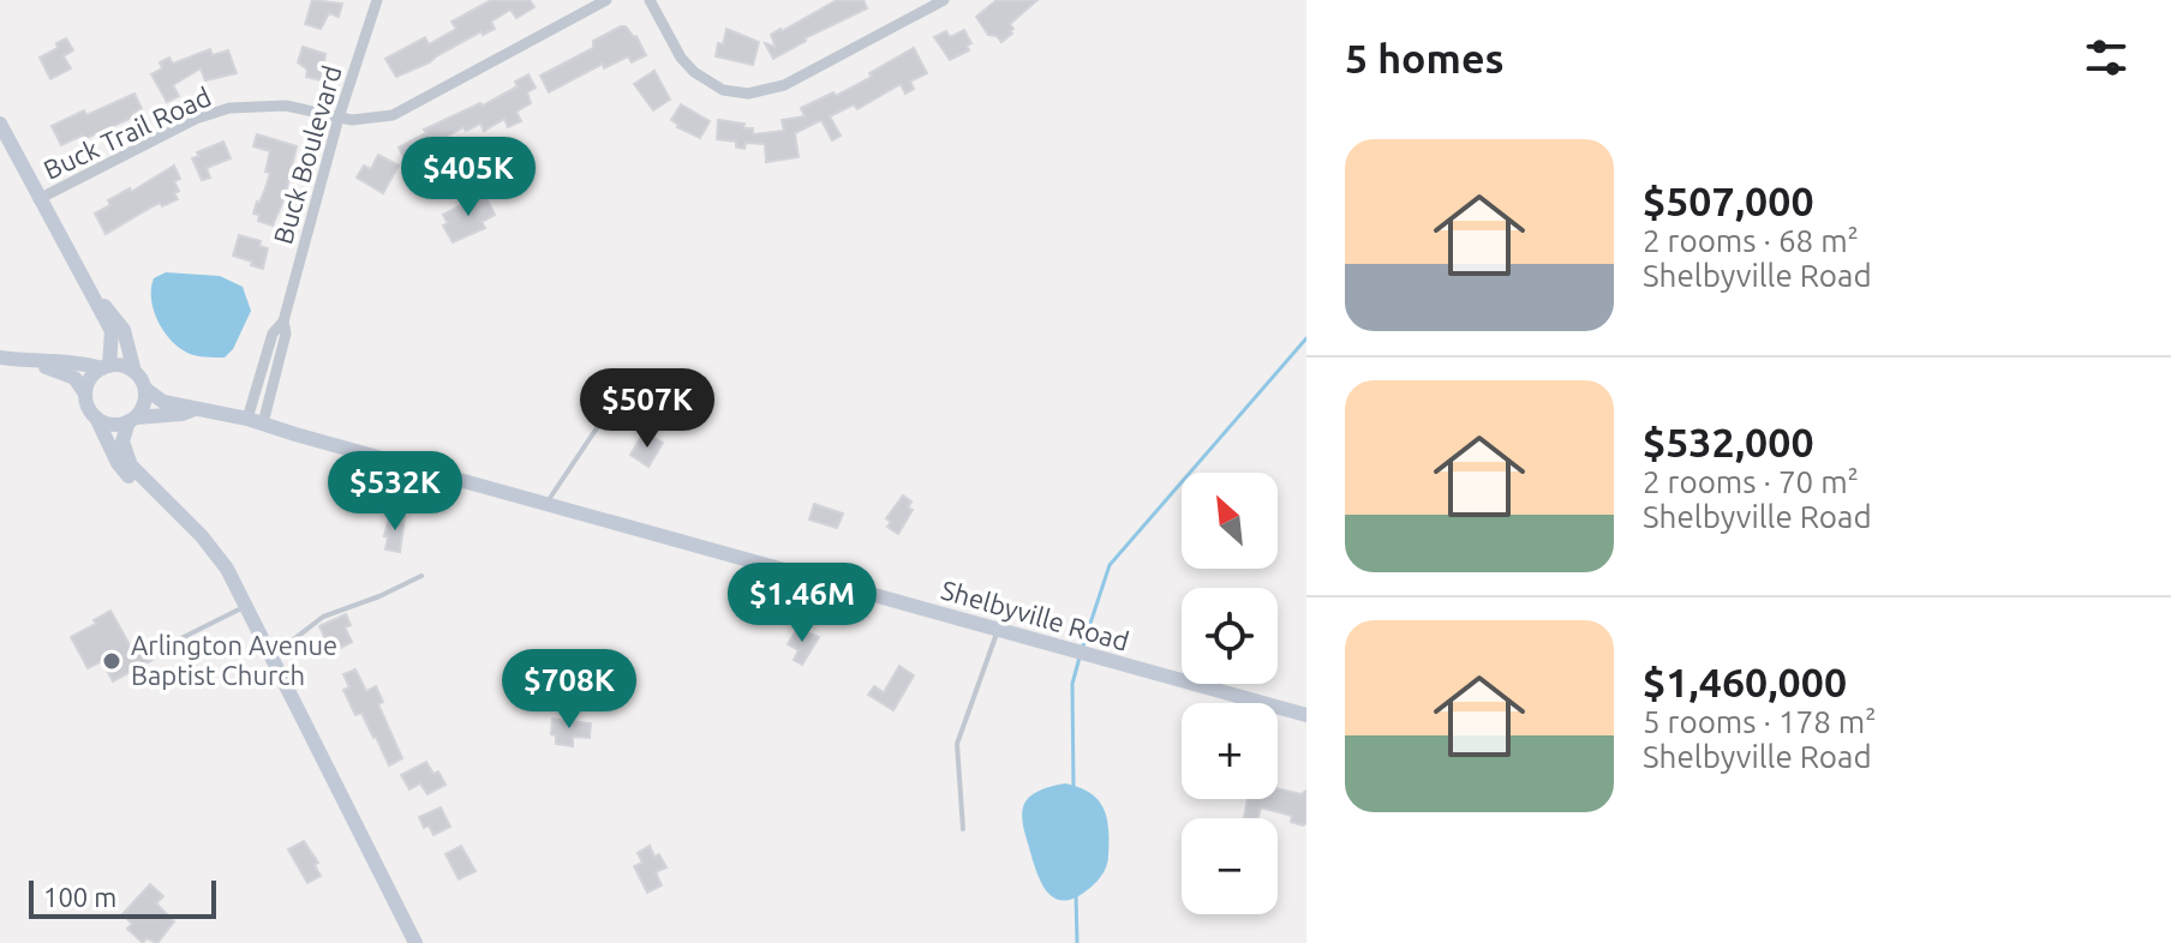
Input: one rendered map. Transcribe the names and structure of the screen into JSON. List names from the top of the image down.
{
  "streets": {
    "main road": ["Shelbyville Road"],
    "street": ["Buck Trail Road", "Buck Boulevard"]
  },
  "crossings": [
    ["Buck Trail Road", "Buck Boulevard"],
    ["Buck Boulevard", "Shelbyville Road"]
  ],
  "places": ["Arlington Avenue Baptist Church"],
  "scale_bar": "100 m",
  "north": "top left",
  "page": {
    "heading": "5 homes",
    "list": [
      {
        "name": "$507,000",
        "note": "2 rooms · 68 m² · Shelbyville Road"
      },
      {
        "name": "$532,000",
        "note": "2 rooms · 70 m² · Shelbyville Road"
      },
      {
        "name": "$1,460,000",
        "note": "5 rooms · 178 m² · Shelbyville Road"
      }
    ],
    "price": [
      "$405K",
      "$507K",
      "$532K",
      "$1.46M",
      "$708K"
    ],
    "map_buttons": ["+", "−"],
    "scale": "100 m"
  }
}
